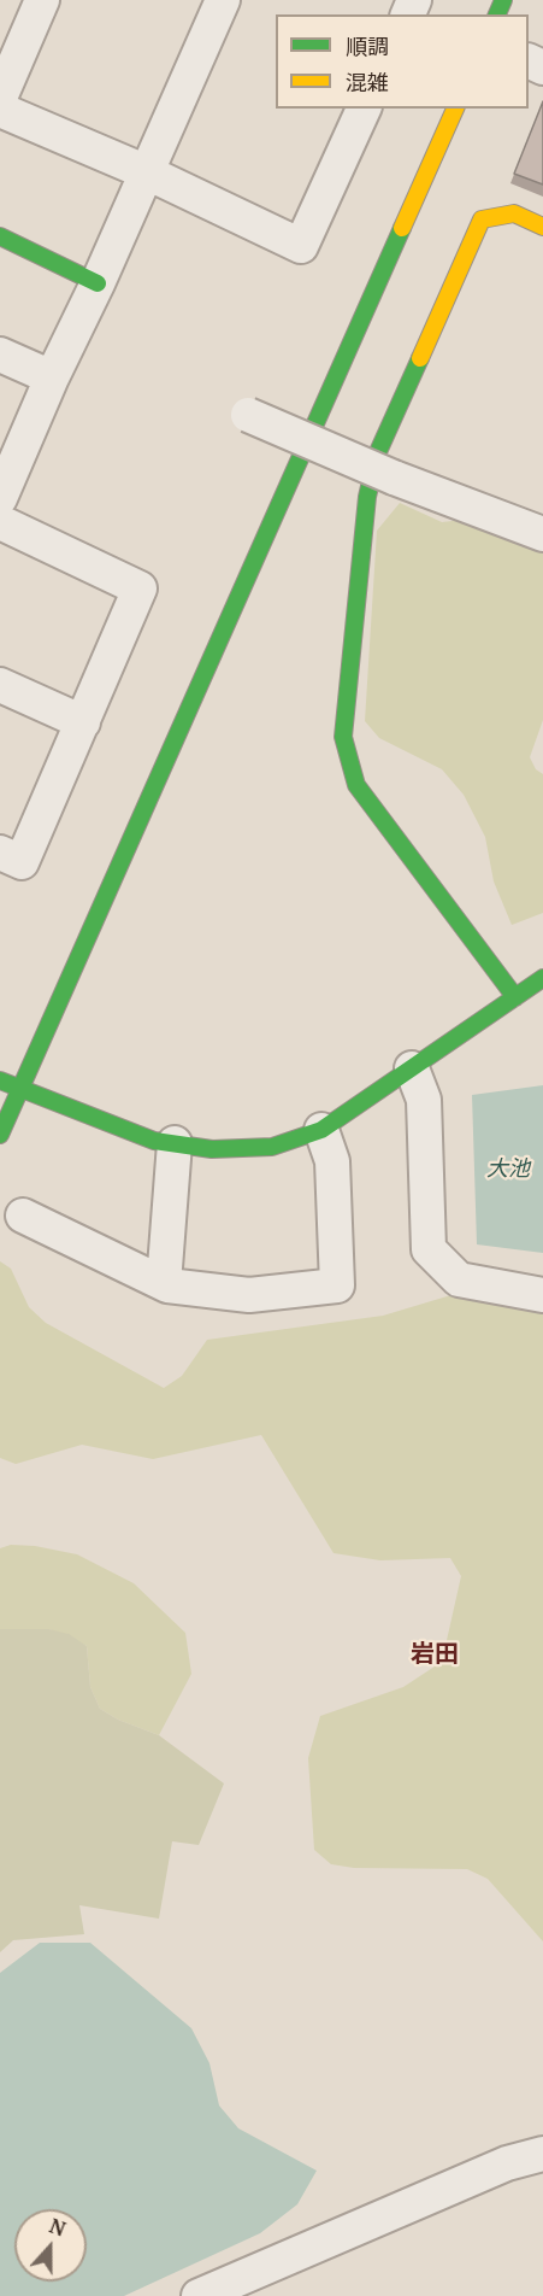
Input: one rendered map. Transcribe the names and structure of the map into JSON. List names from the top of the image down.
{
  "districts": ["岩田"],
  "water": ["大池"],
  "legend": ["順調", "混雑"],
  "north": "top"
}
